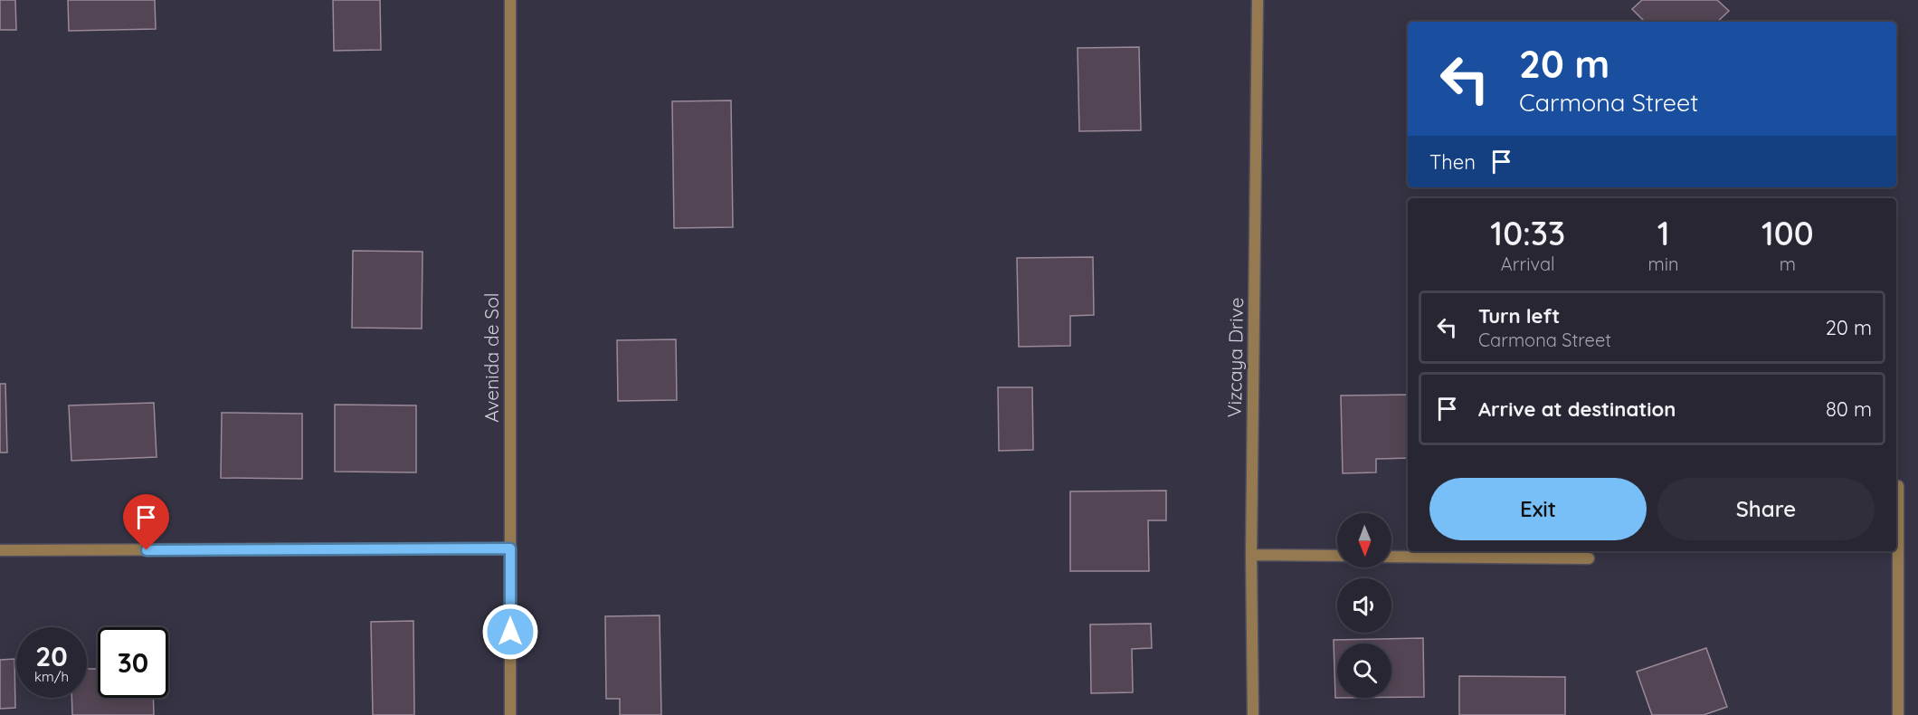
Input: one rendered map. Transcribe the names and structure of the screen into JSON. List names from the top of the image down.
{
  "streets": {
    "street": ["Avenida de Sol", "Vizcaya Drive"]
  },
  "north": "bottom",
  "page": {
    "turn": ["20 m", "Carmona Street"],
    "then": "Then",
    "eta": [
      "10:33",
      "Arrival",
      "1",
      "min",
      "100",
      "m"
    ],
    "list": [
      {
        "name": "Turn left",
        "note": "Carmona Street",
        "value": "20 m"
      },
      {
        "name": "Arrive at destination",
        "value": "80 m"
      }
    ],
    "buttons": ["Exit", "Share"],
    "speed": "20 km/h",
    "limit": "30"
  }
}
